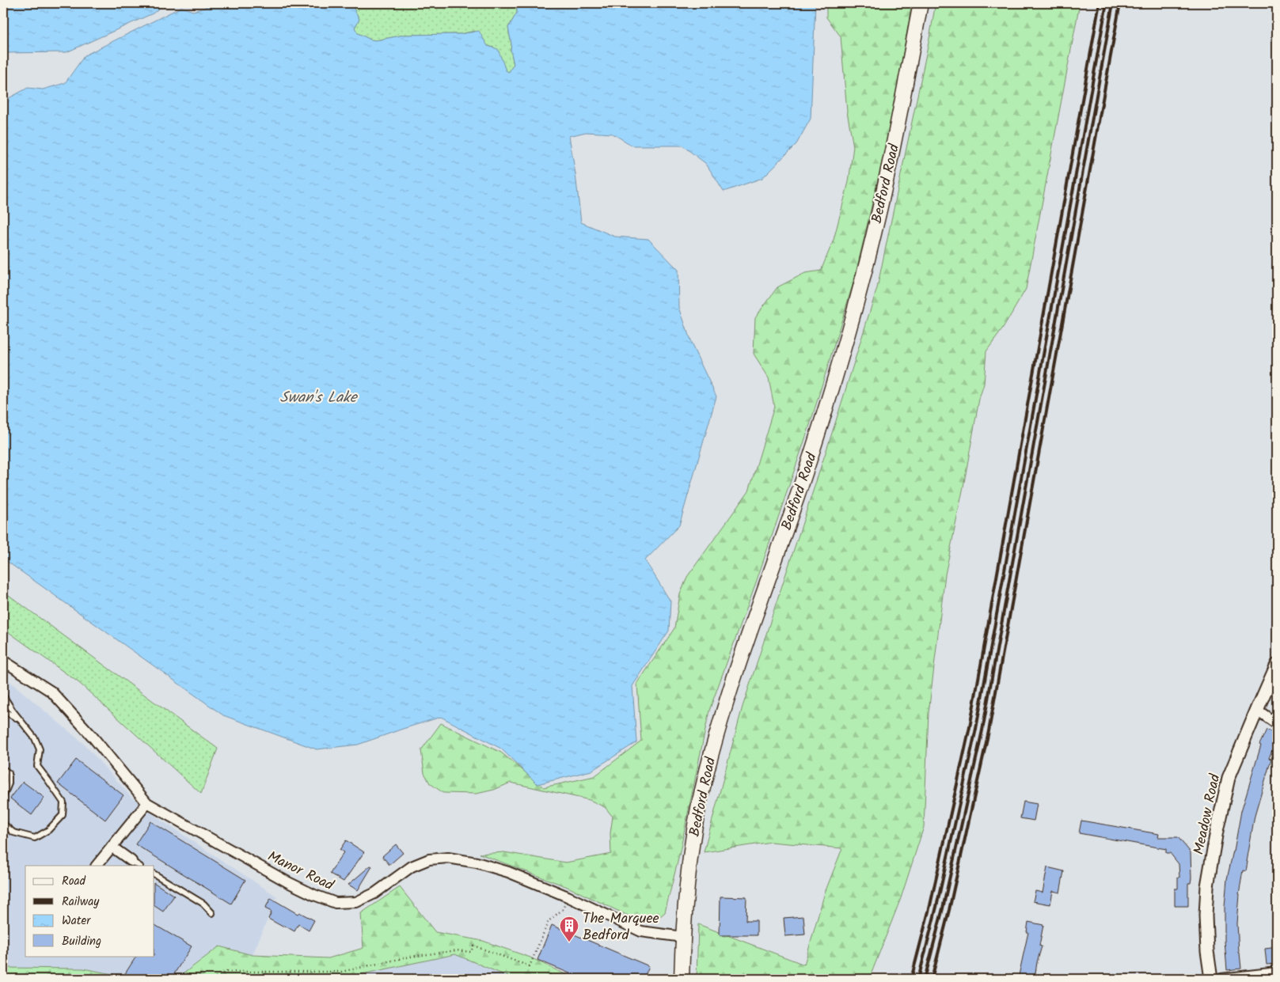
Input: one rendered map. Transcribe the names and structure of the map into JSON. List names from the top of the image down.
{
  "streets": {
    "main road": ["Bedford Road"],
    "street": ["Meadow Road", "Manor Road"]
  },
  "crossings": [
    ["Bedford Road", "Manor Road"]
  ],
  "water": ["Swan's Lake"],
  "places": {
    "building": ["The Marquee Bedford"]
  },
  "legend": [
    "Road",
    "Railway",
    "Water",
    "Building"
  ]
}
